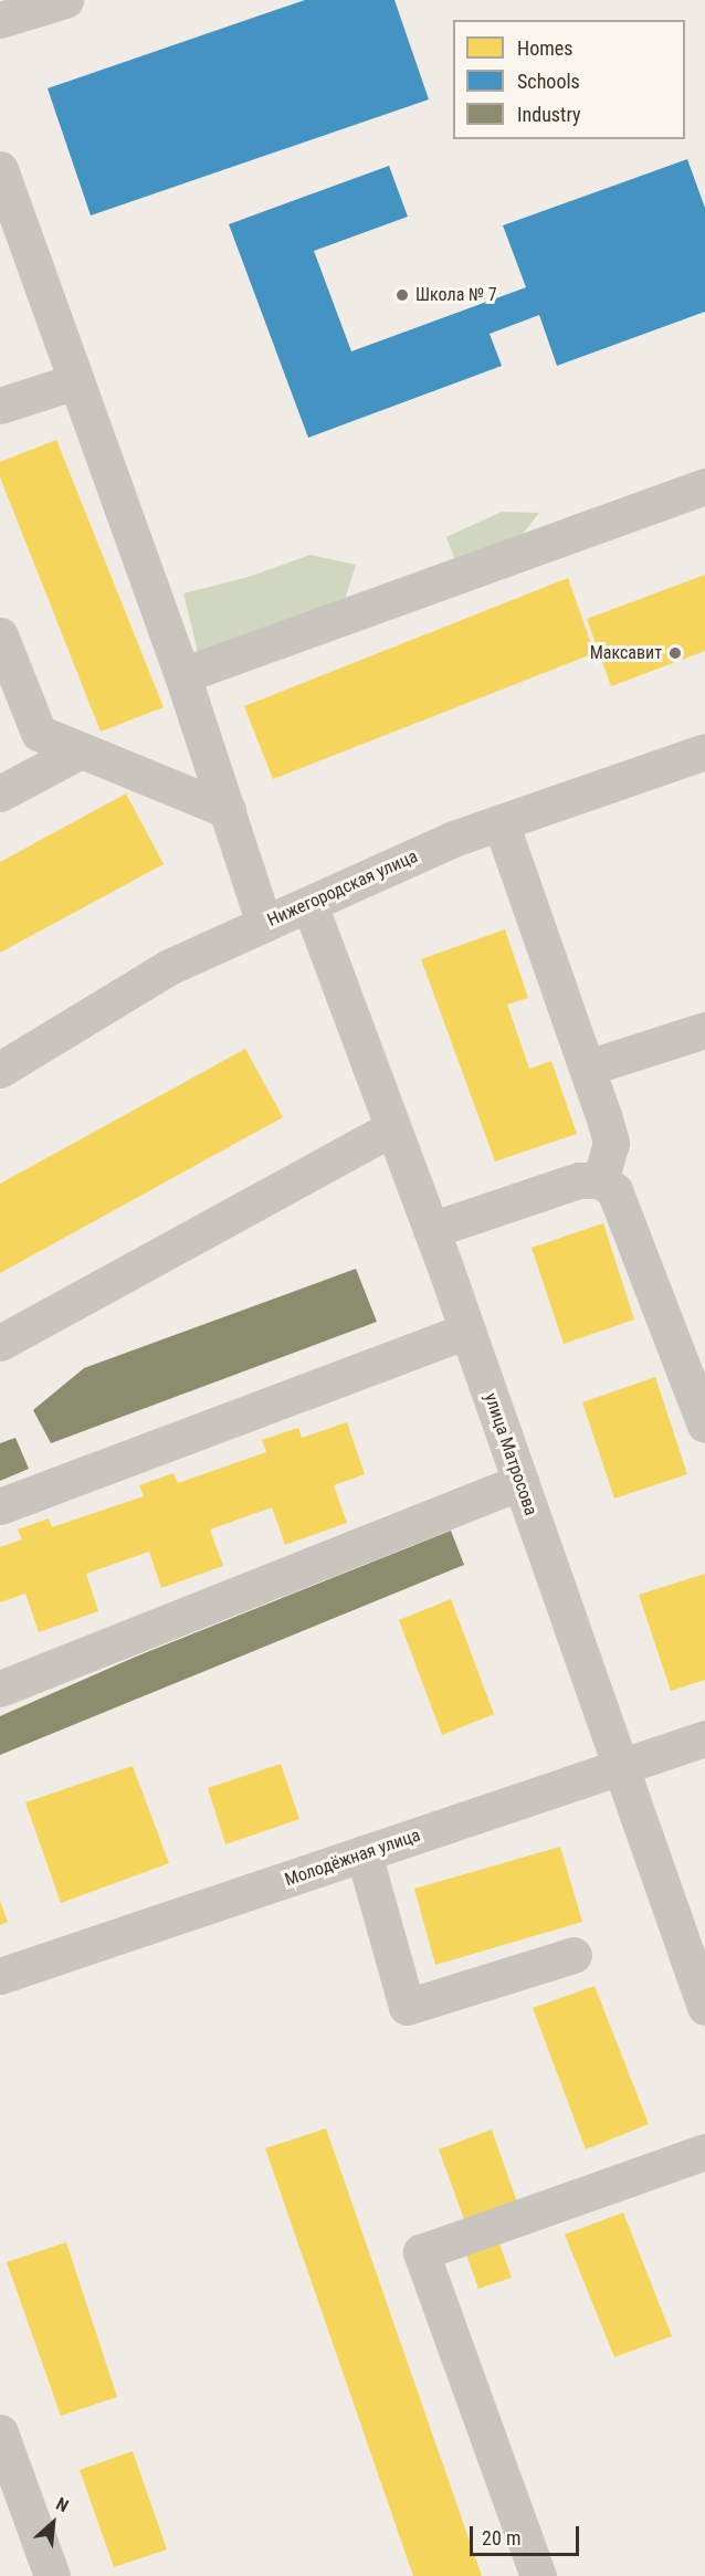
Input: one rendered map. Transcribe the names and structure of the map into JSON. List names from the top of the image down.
{
  "streets": {
    "street": ["Нижегородская улица", "улица Матросова", "Молодёжная улица"]
  },
  "crossings": [
    ["Нижегородская улица", "улица Матросова"],
    ["улица Матросова", "Молодёжная улица"]
  ],
  "places": ["Школа № 7", "Максавит"],
  "legend": ["Homes", "Schools", "Industry"],
  "scale_bar": "20 m",
  "north": "top right"
}
